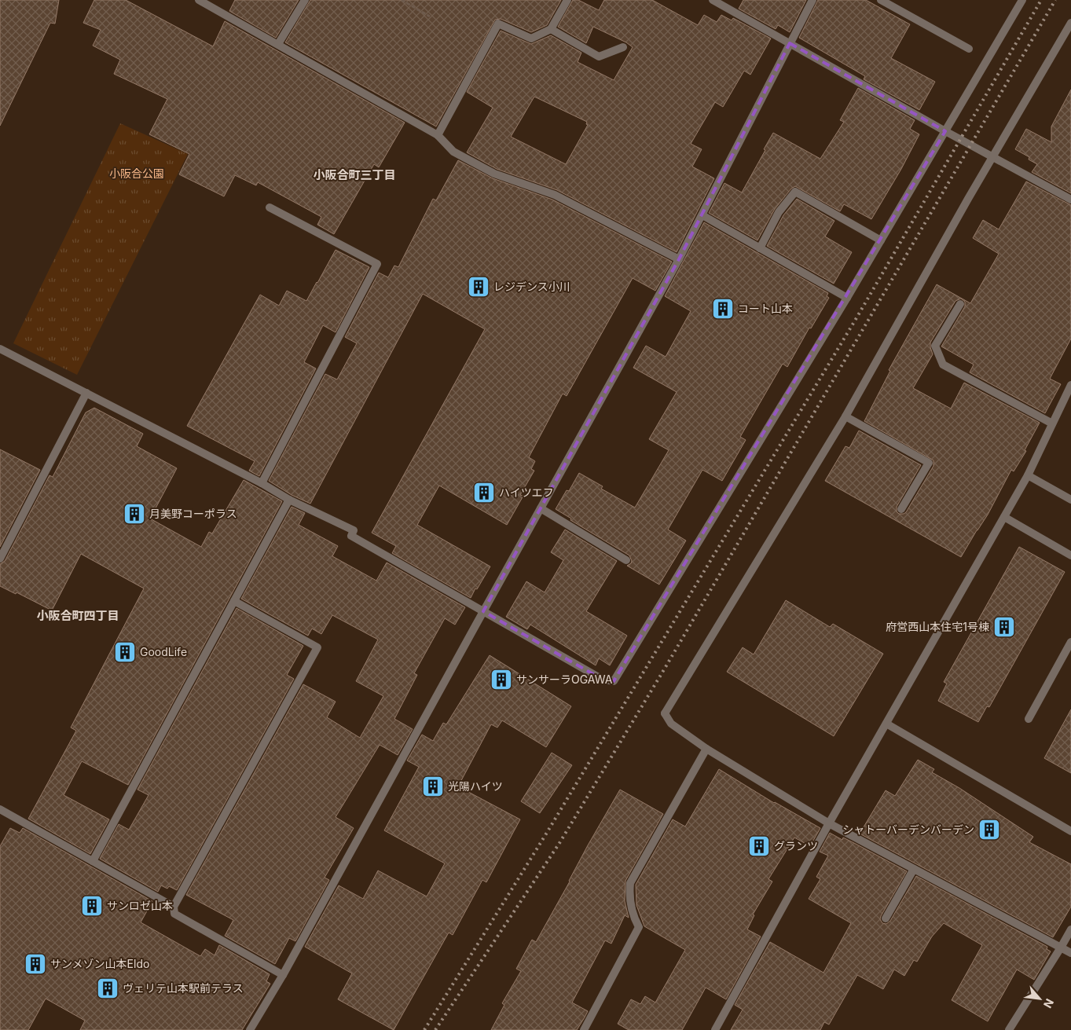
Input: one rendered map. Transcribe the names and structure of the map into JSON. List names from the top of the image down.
{
  "districts": ["小阪合町三丁目", "小阪合町四丁目"],
  "parks": ["小阪合公園"],
  "places": {
    "building": [
      "レジデンス小川",
      "コート山本",
      "ハイツエフ",
      "月美野コーポラス",
      "府営西山本住宅1号棟",
      "GoodLife",
      "サンサーラOGAWA",
      "光陽ハイツ",
      "シャトーバーデンバーデン",
      "グランツ",
      "サンロゼ山本",
      "サンメゾン山本Eldo",
      "ヴェリテ山本駅前テラス"
    ]
  },
  "north": "bottom right"
}
